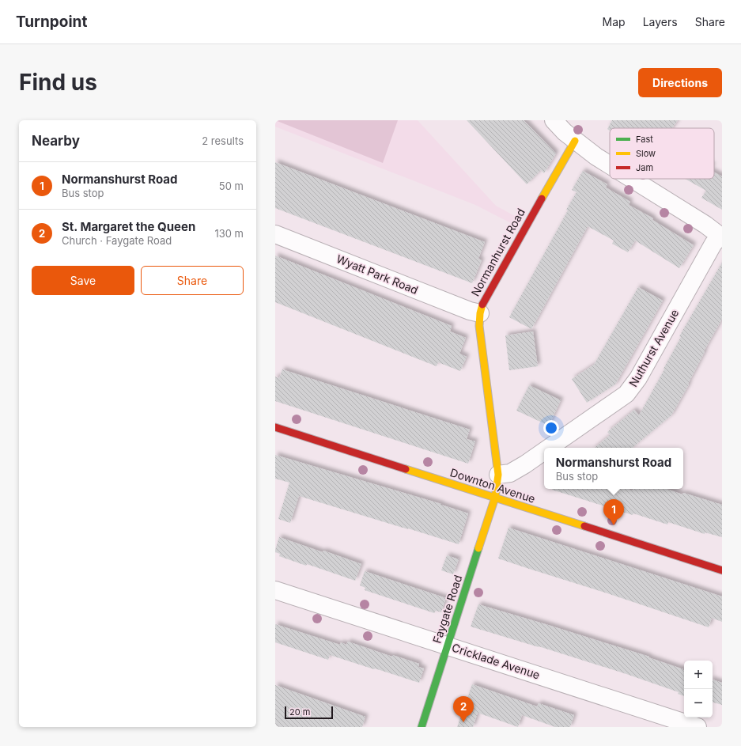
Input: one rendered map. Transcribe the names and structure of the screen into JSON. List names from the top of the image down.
{
  "streets": {
    "street": [
      "Normanhurst Road",
      "Wyatt Park Road",
      "Nuthurst Avenue",
      "Downton Avenue",
      "Faygate Road",
      "Cricklade Avenue"
    ]
  },
  "crossings": [
    ["Normanhurst Road", "Wyatt Park Road"],
    ["Normanhurst Road", "Nuthurst Avenue"],
    ["Normanhurst Road", "Downton Avenue"],
    ["Normanhurst Road", "Faygate Road"],
    ["Downton Avenue", "Faygate Road"],
    ["Faygate Road", "Cricklade Avenue"]
  ],
  "legend": ["Fast", "Slow", "Jam"],
  "scale_bar": "20 m",
  "page": {
    "header": "Turnpoint",
    "nav": ["Map", "Layers", "Share"],
    "buttons": [
      "Directions",
      ["Save", "Share"]
    ],
    "title": "Find us",
    "heading": ["Nearby", "2 results"],
    "list": [
      {
        "mark": "1",
        "name": "Normanshurst Road",
        "note": "Bus stop",
        "value": "50 m"
      },
      {
        "mark": "2",
        "name": "St. Margaret the Queen",
        "note": "Church · Faygate Road",
        "value": "130 m"
      }
    ],
    "popup": ["Normanshurst Road", "Bus stop"],
    "pins": ["1", "2"],
    "map_buttons": ["+", "−"],
    "scale": "20 m"
  }
}
